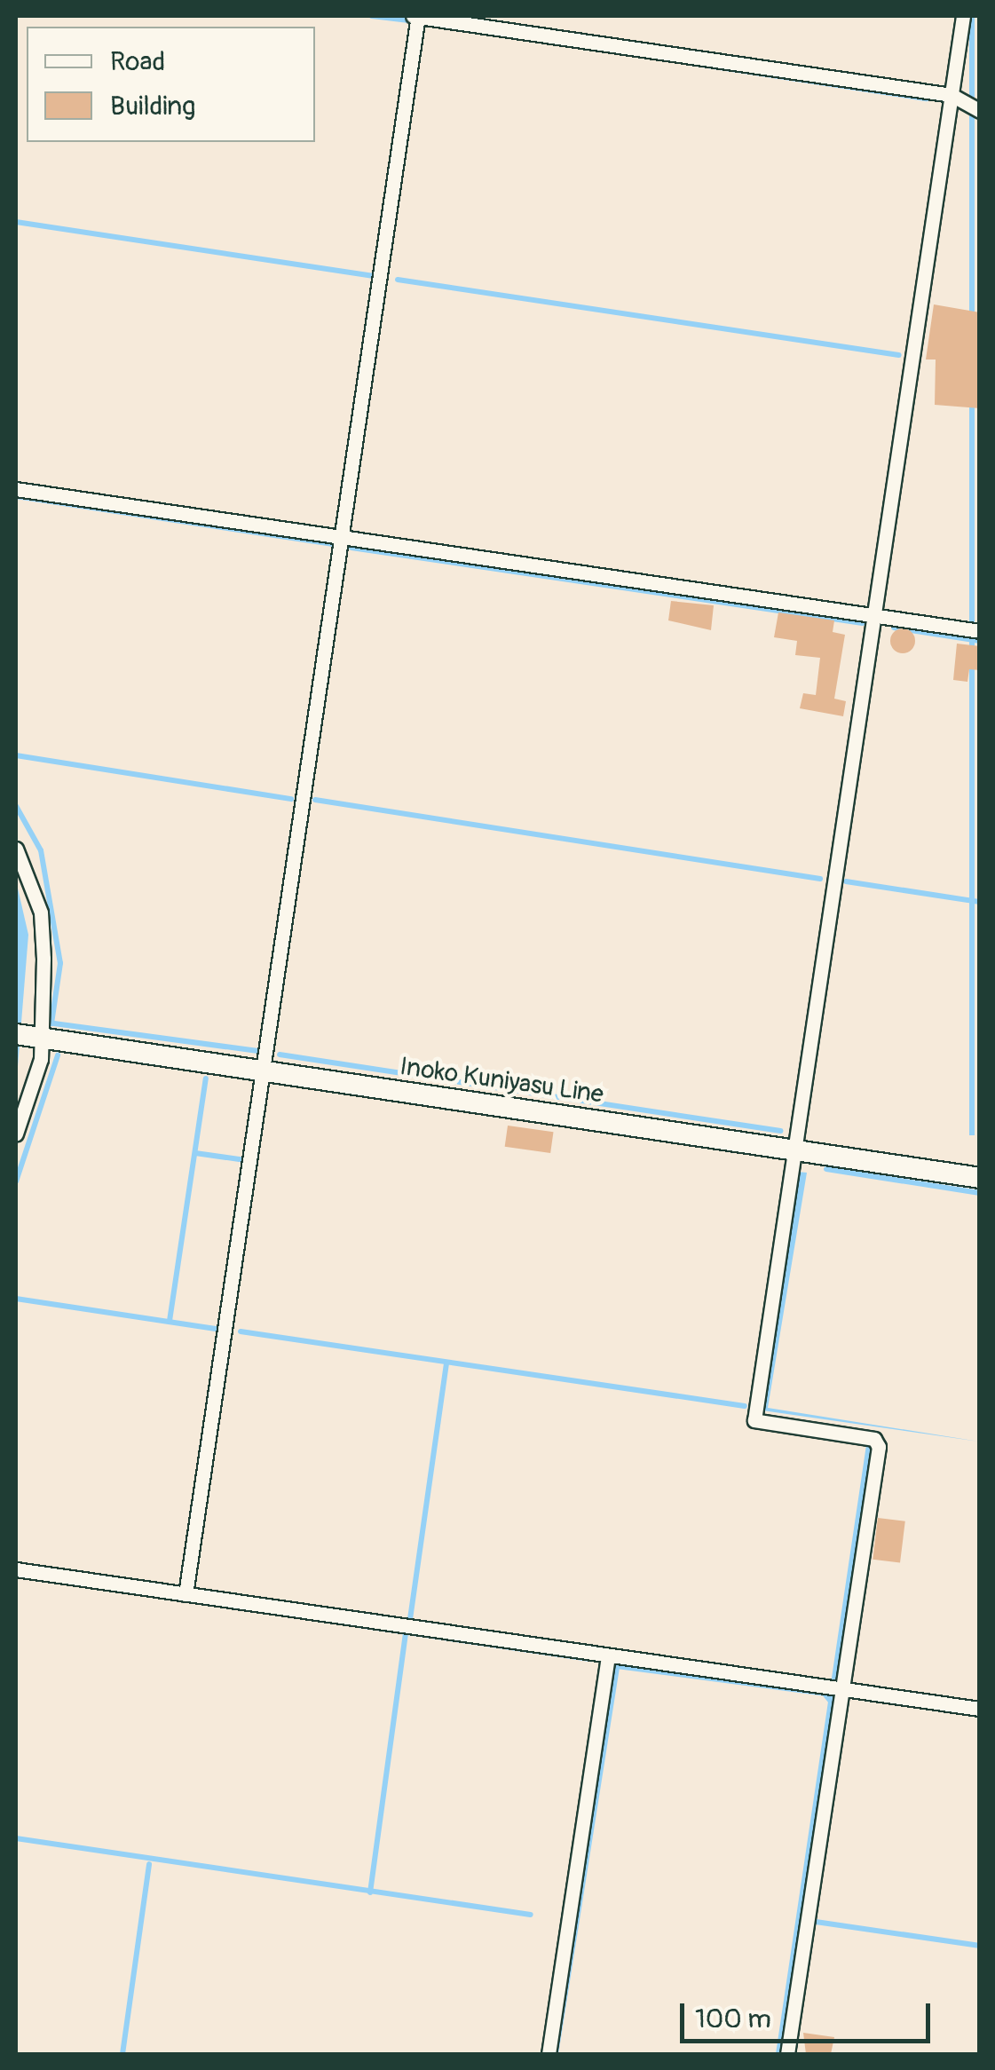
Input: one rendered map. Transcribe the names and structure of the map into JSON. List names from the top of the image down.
{
  "streets": {
    "main road": ["Inoko Kuniyasu Line"]
  },
  "legend": ["Road", "Building"],
  "scale_bar": "100 m"
}
